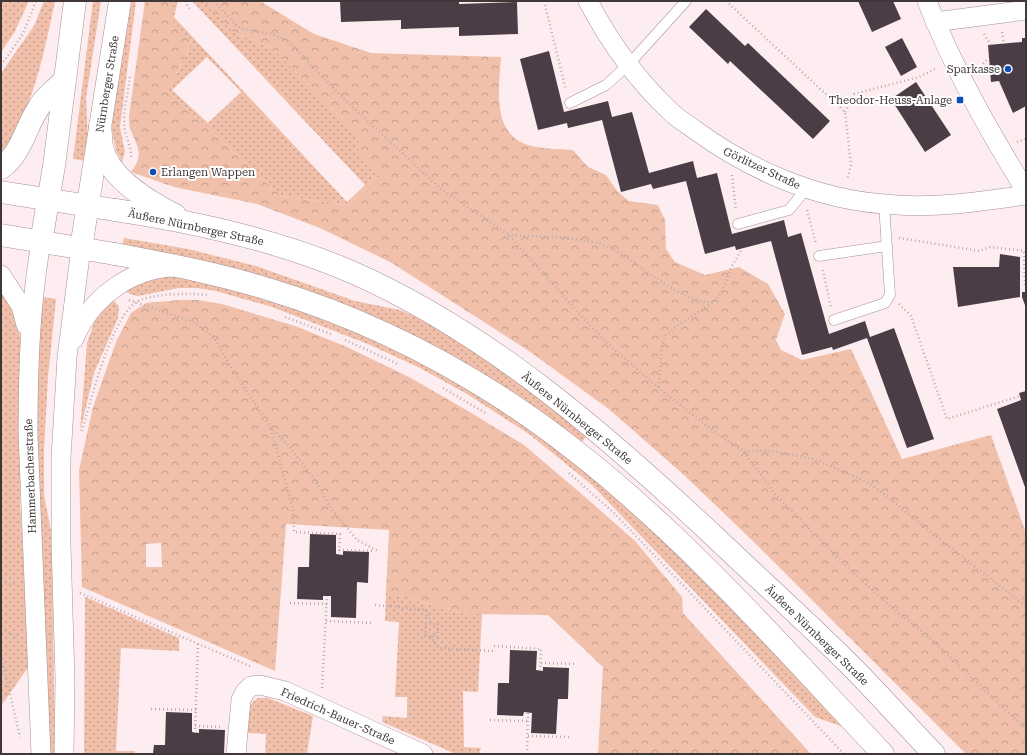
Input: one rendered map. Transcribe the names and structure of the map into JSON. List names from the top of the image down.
{
  "streets": {
    "main road": ["Nürnberger Straße", "Äußere Nürnberger Straße", "Hammerbacherstraße"],
    "street": ["Görlitzer Straße", "Friedrich-Bauer-Straße"]
  },
  "crossings": [
    ["Nürnberger Straße", "Äußere Nürnberger Straße"],
    ["Äußere Nürnberger Straße", "Hammerbacherstraße"]
  ],
  "places": {
    "other": ["Sparkasse", "Erlangen Wappen"],
    "transit": ["Theodor-Heuss-Anlage"]
  }
}
